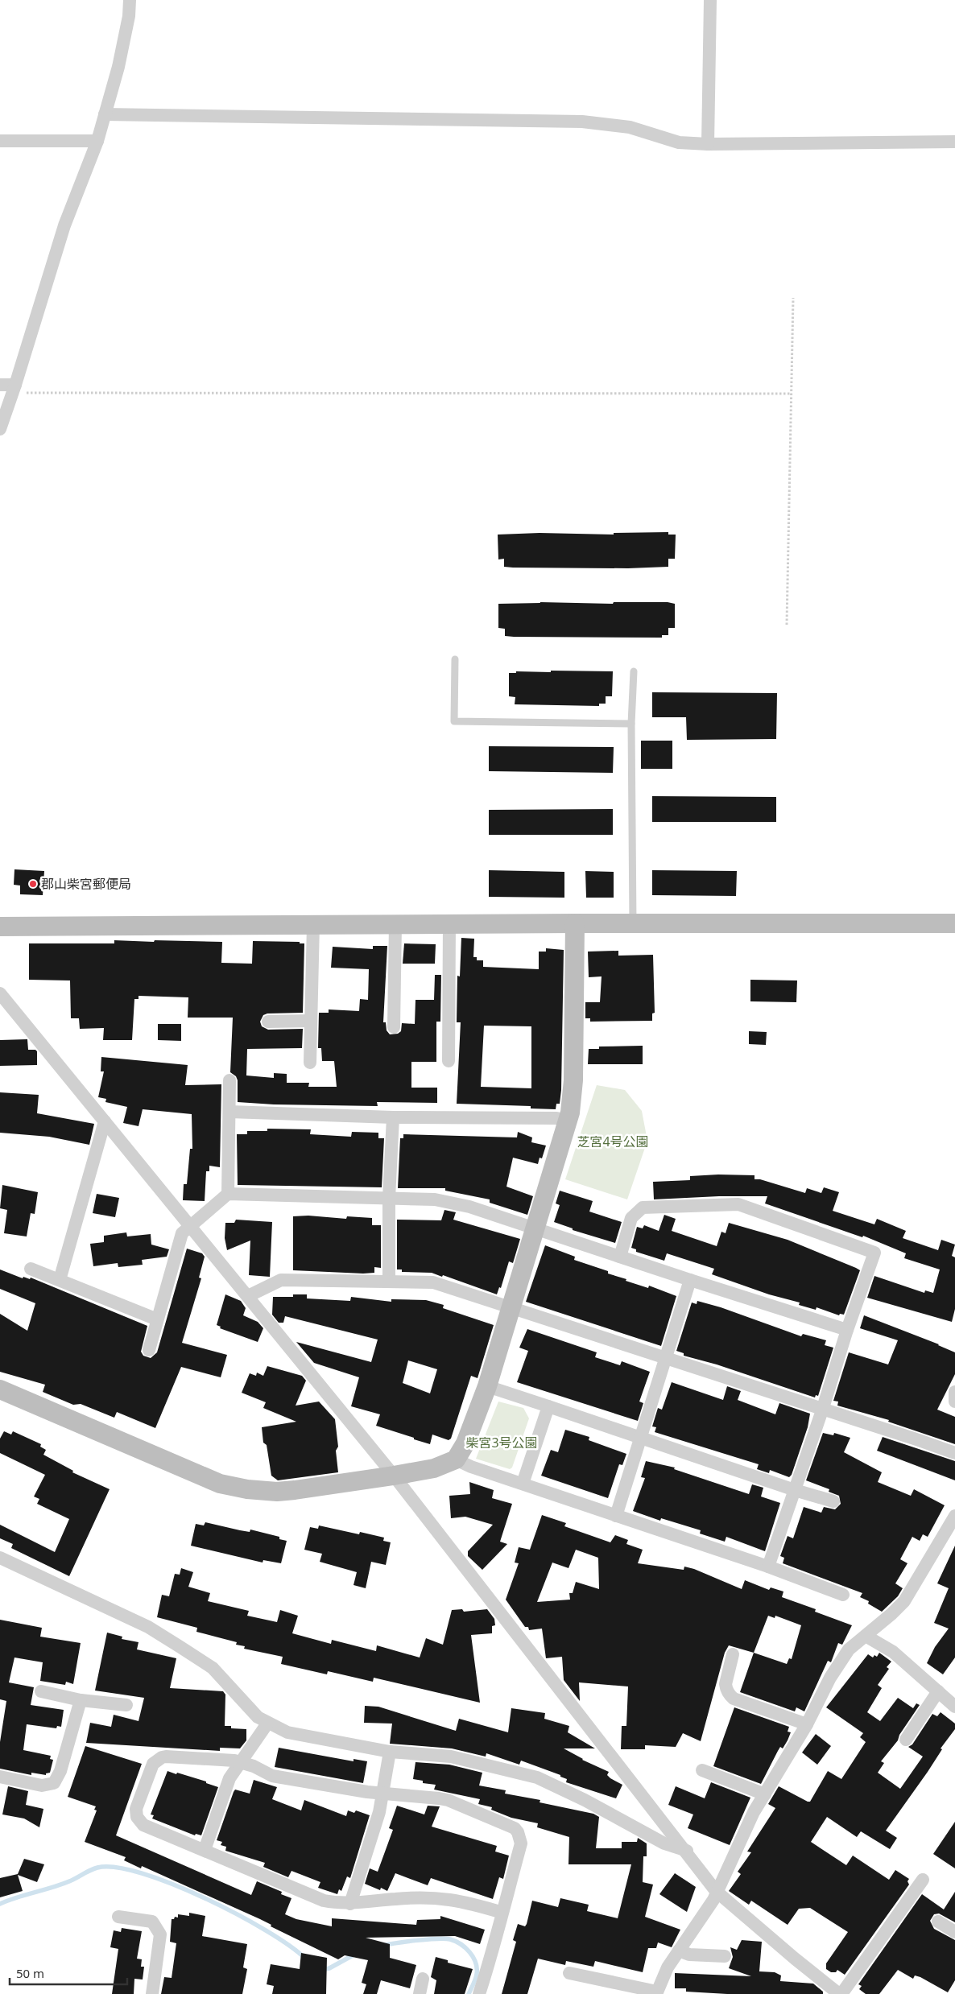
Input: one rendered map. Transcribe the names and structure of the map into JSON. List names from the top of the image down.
{
  "parks": ["芝宮4号公園", "柴宮3号公園"],
  "places": ["郡山柴宮郵便局"],
  "scale_bar": "50 m"
}
